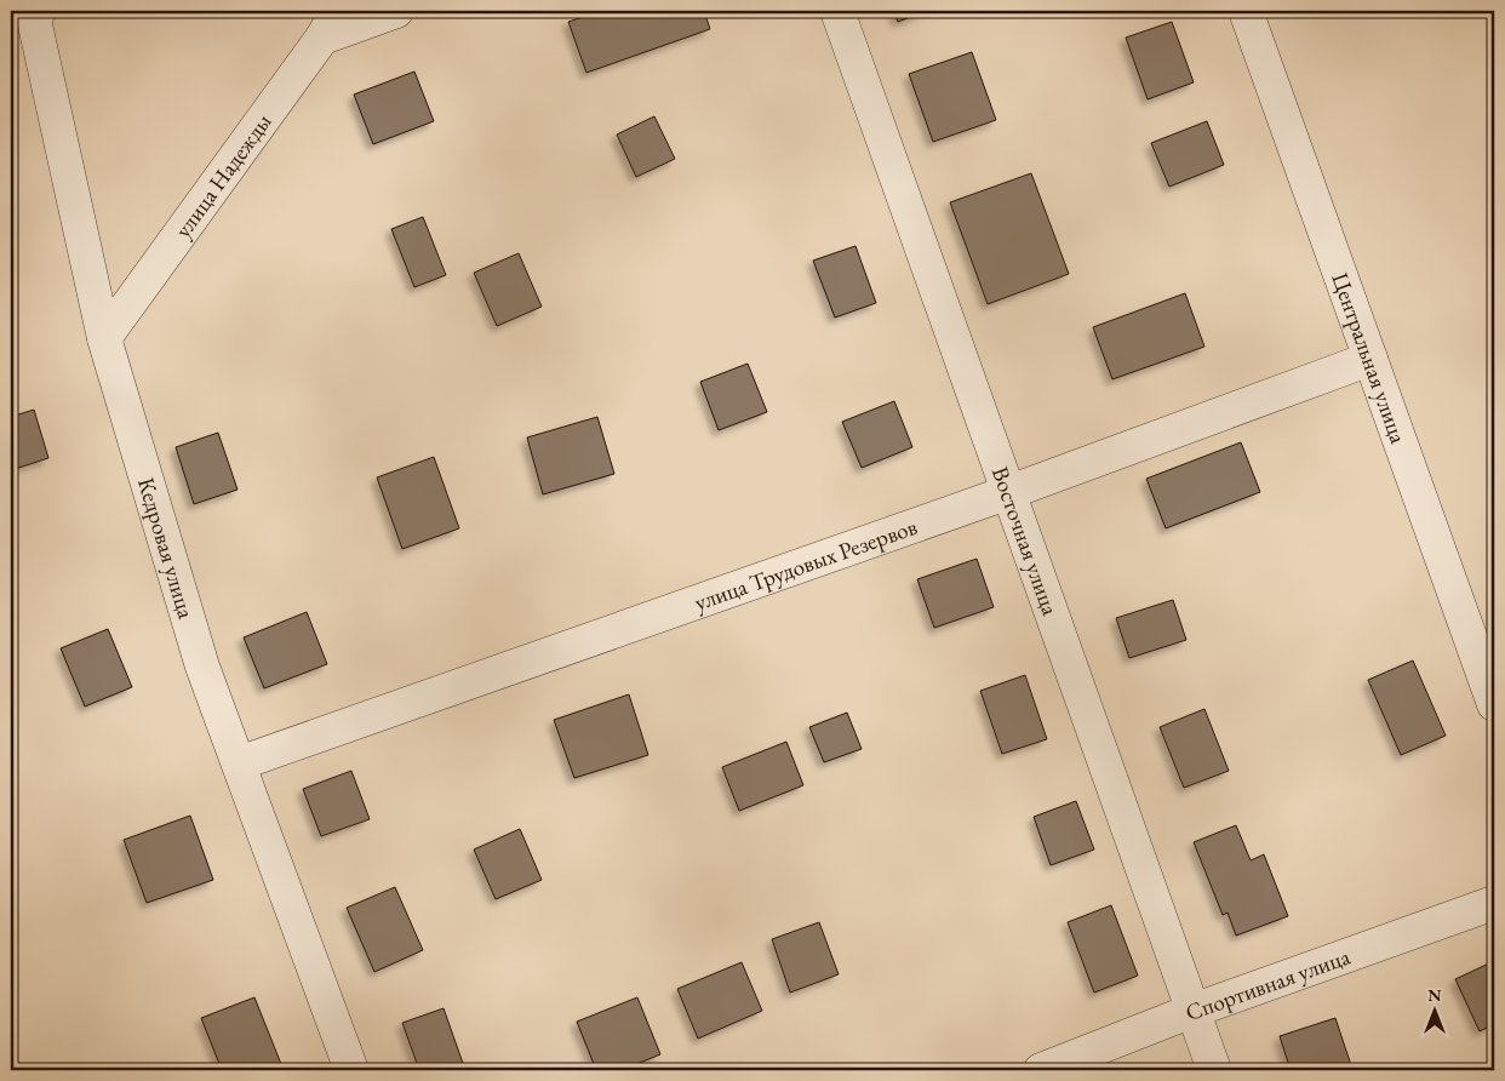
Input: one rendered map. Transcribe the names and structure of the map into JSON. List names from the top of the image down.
{
  "streets": {
    "street": [
      "улица Надежды",
      "Центральная улица",
      "Восточная улица",
      "Кедровая улица",
      "улица Трудовых Резервов",
      "Спортивная улица"
    ]
  },
  "crossings": [
    ["улица Надежды", "Кедровая улица"],
    ["Центральная улица", "улица Трудовых Резервов"],
    ["Восточная улица", "улица Трудовых Резервов"],
    ["Восточная улица", "Спортивная улица"],
    ["Кедровая улица", "улица Трудовых Резервов"]
  ],
  "north": "top"
}
